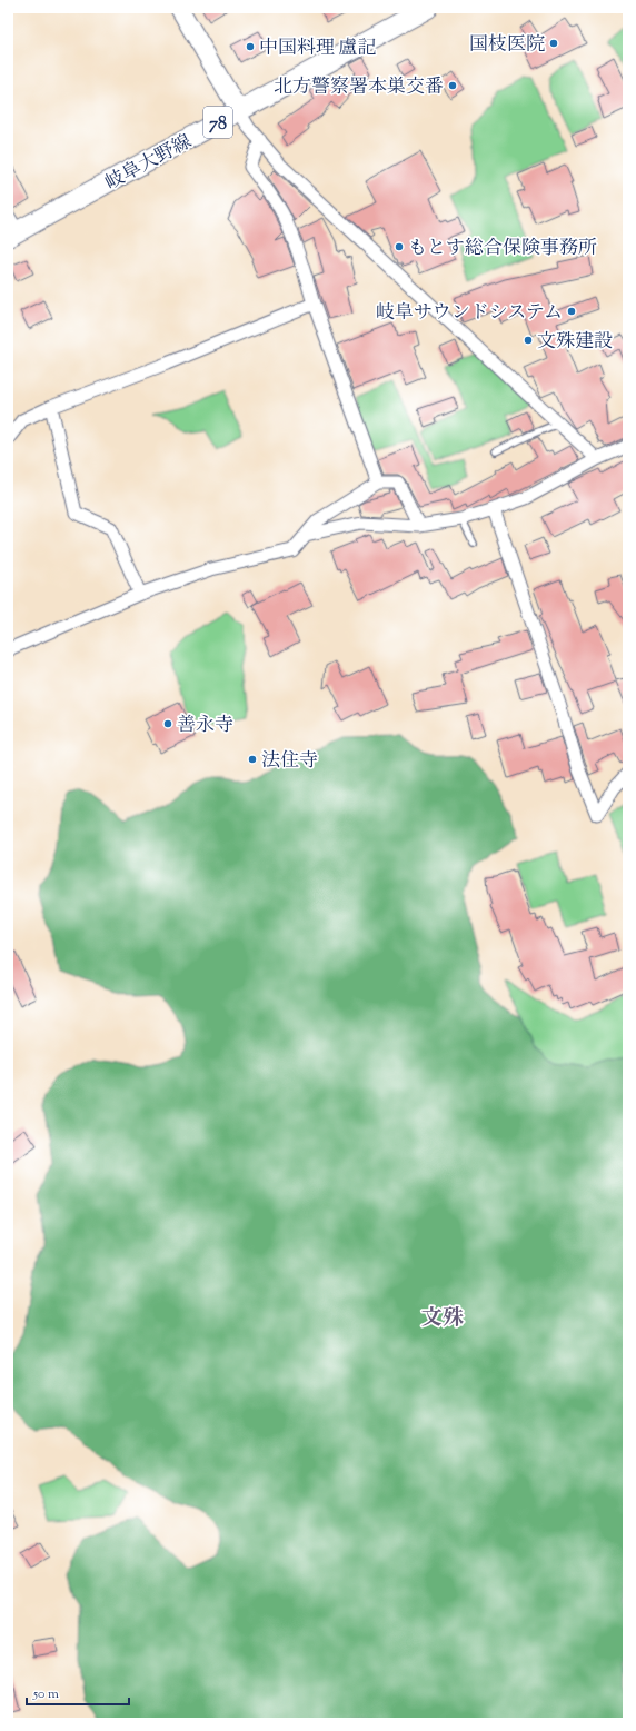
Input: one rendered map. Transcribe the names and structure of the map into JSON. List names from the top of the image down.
{
  "streets": {
    "main road": ["78", "岐阜大野線"]
  },
  "districts": ["文殊"],
  "places": [
    "国枝医院",
    "中国料理 盧記",
    "北方警察署本巣交番",
    "もとす総合保険事務所",
    "岐阜サウンドシステム",
    "文殊建設",
    "善永寺",
    "法住寺"
  ],
  "scale_bar": "50 m"
}
